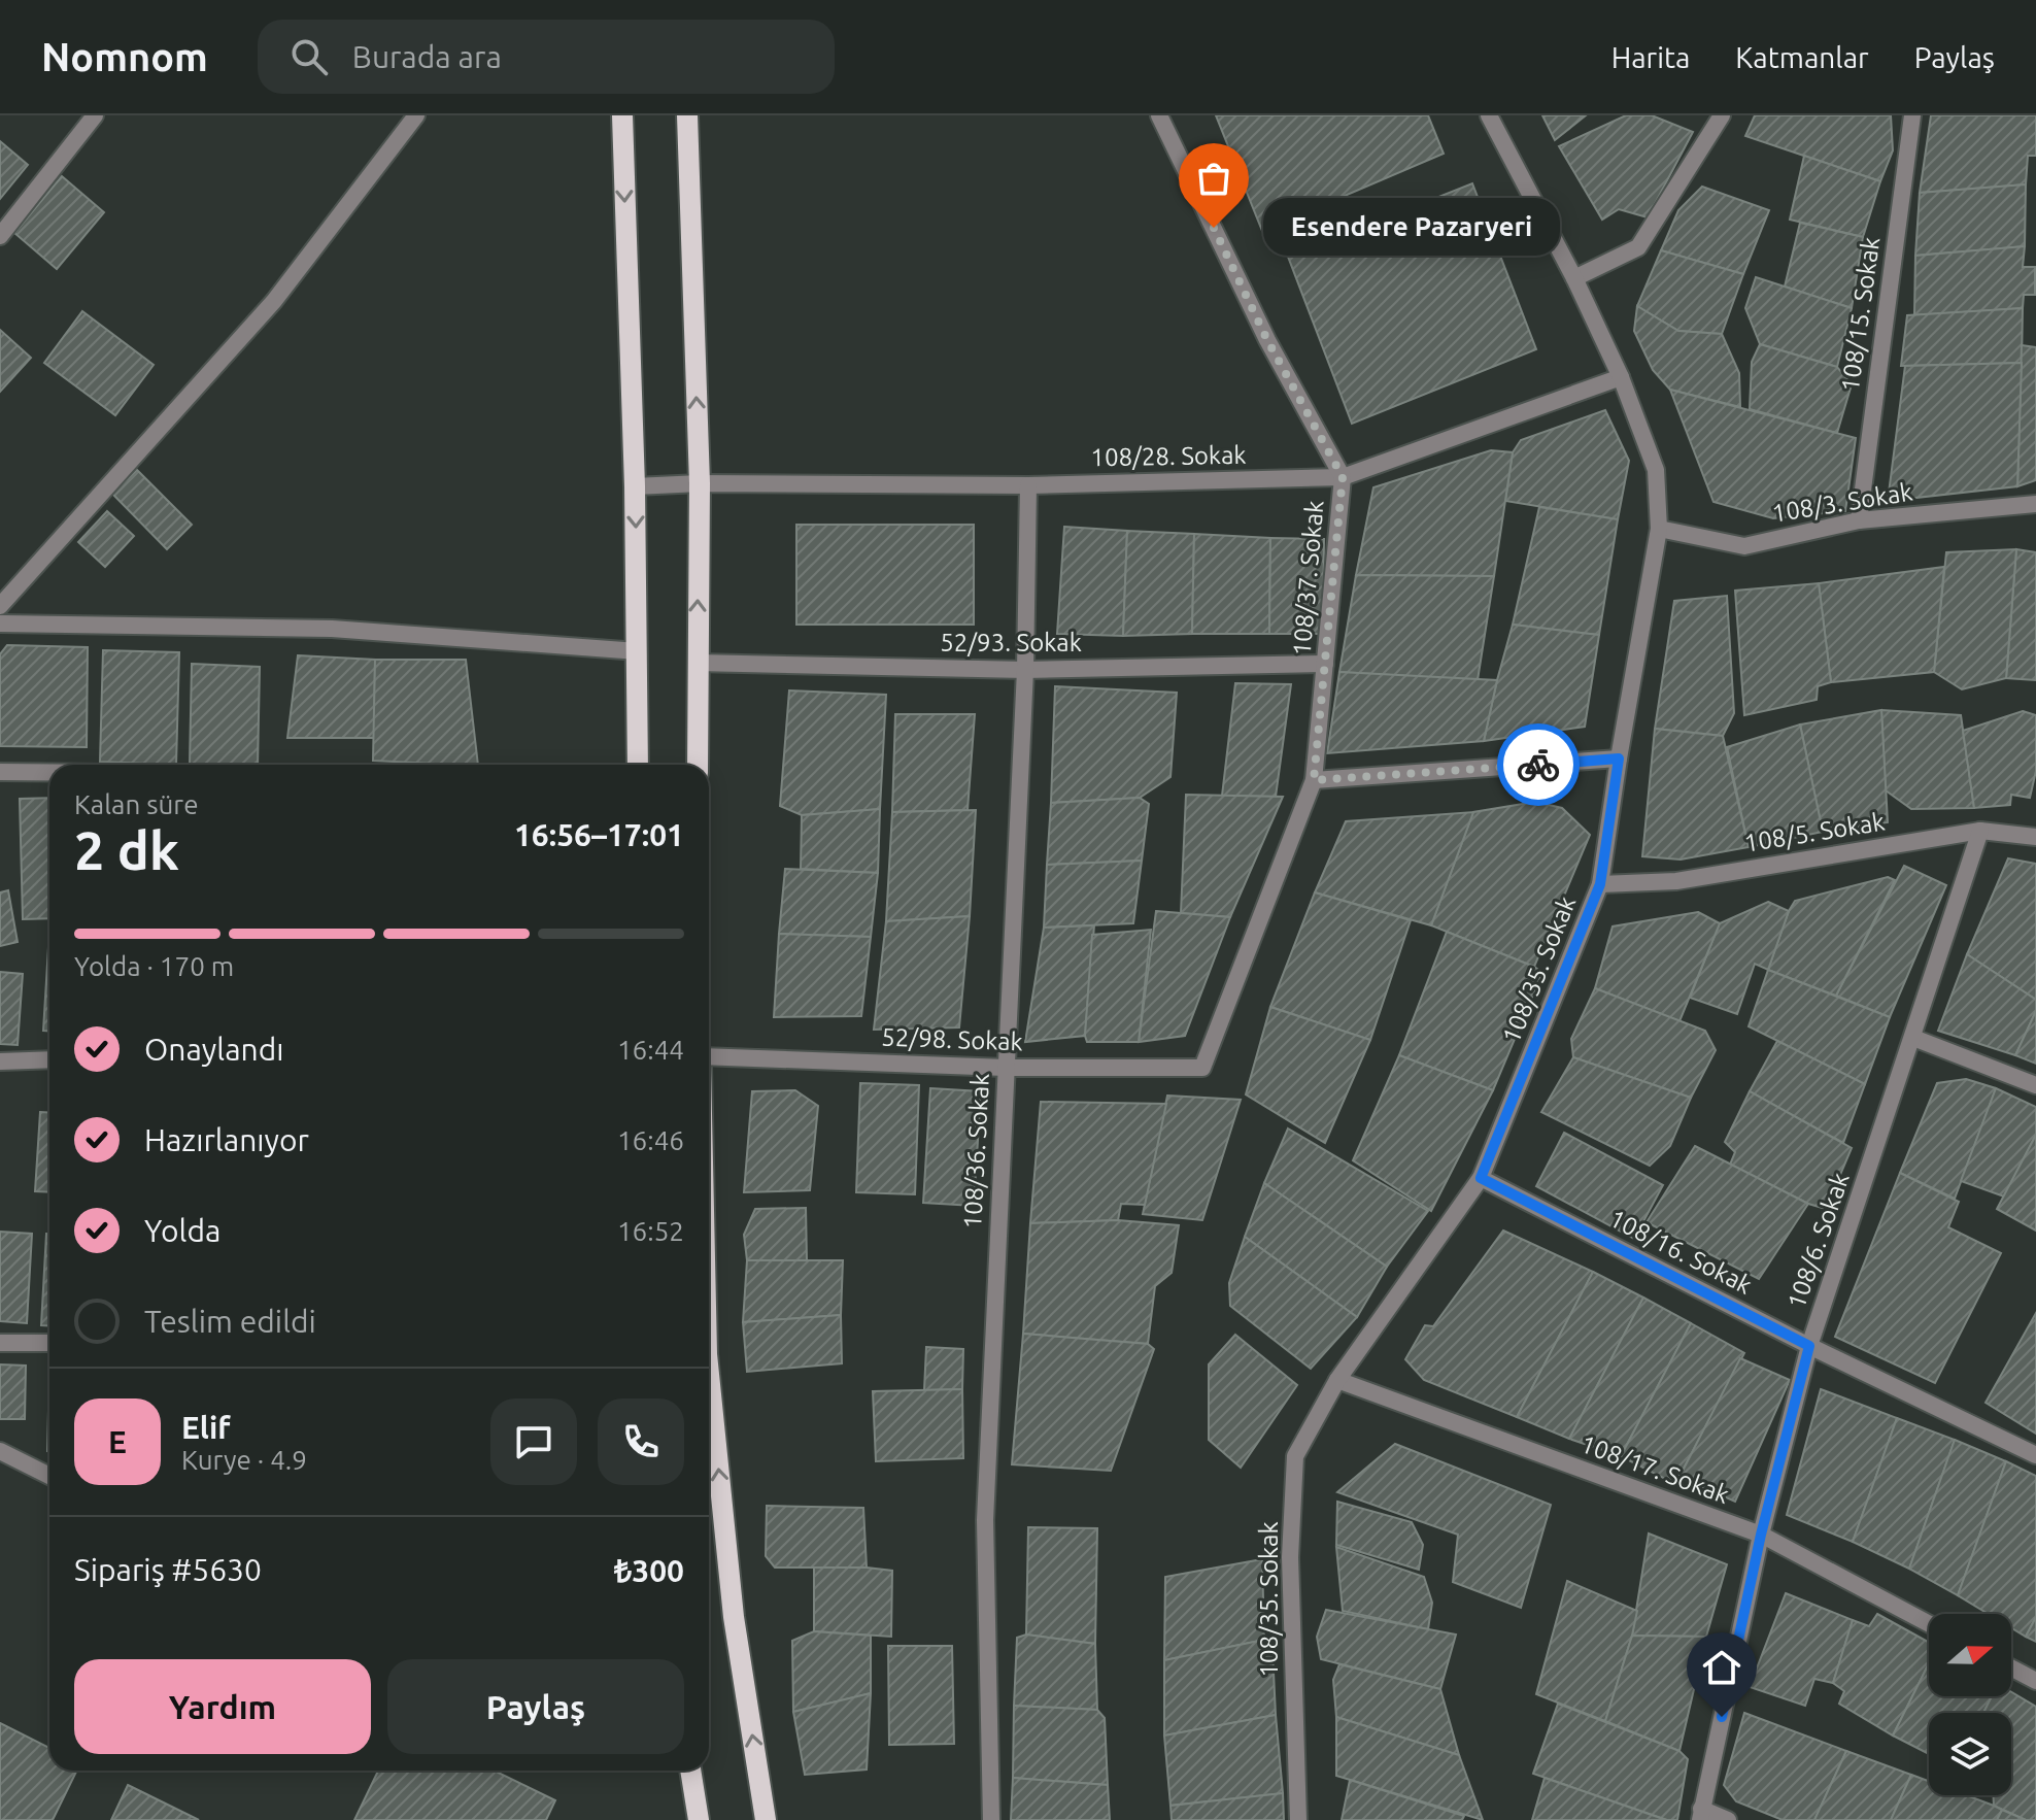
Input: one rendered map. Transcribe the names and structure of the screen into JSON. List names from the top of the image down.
{
  "streets": {
    "street": [
      "108/15. Sokak",
      "108/28. Sokak",
      "108/3. Sokak",
      "108/37. Sokak",
      "52/93. Sokak",
      "108/5. Sokak",
      "108/35. Sokak",
      "52/98. Sokak",
      "108/36. Sokak",
      "108/6. Sokak",
      "108/16. Sokak",
      "108/17. Sokak"
    ]
  },
  "crossings": [
    ["108/15. Sokak", "108/3. Sokak"],
    ["108/28. Sokak", "108/37. Sokak"],
    ["108/28. Sokak", "108/35. Sokak"],
    ["108/28. Sokak", "108/36. Sokak"],
    ["108/3. Sokak", "108/35. Sokak"],
    ["108/37. Sokak", "52/93. Sokak"],
    ["108/37. Sokak", "52/98. Sokak"],
    ["52/93. Sokak", "108/36. Sokak"],
    ["108/5. Sokak", "108/35. Sokak"],
    ["108/5. Sokak", "108/6. Sokak"],
    ["108/35. Sokak", "108/16. Sokak"],
    ["108/35. Sokak", "108/17. Sokak"],
    ["52/98. Sokak", "108/36. Sokak"],
    ["108/6. Sokak", "108/16. Sokak"],
    ["108/6. Sokak", "108/17. Sokak"]
  ],
  "places": ["Esendere Pazaryeri"],
  "north": "right",
  "page": {
    "header": "Nomnom",
    "search": "Burada ara",
    "nav": ["Harita", "Katmanlar", "Paylaş"],
    "bubble": "Esendere Pazaryeri",
    "heading": ["2 dk", "Kalan süre", "16:56–17:01"],
    "panel": [
      "Elif",
      "Kurye · 4.9",
      "Sipariş #5630",
      "₺300"
    ],
    "bar": "Yolda · 170 m",
    "list": [
      ["Onaylandı", "16:44"],
      ["Hazırlanıyor", "16:46"],
      ["Yolda", "16:52"],
      "Teslim edildi"
    ],
    "round": "E",
    "buttons": ["Yardım", "Paylaş"]
  }
}
